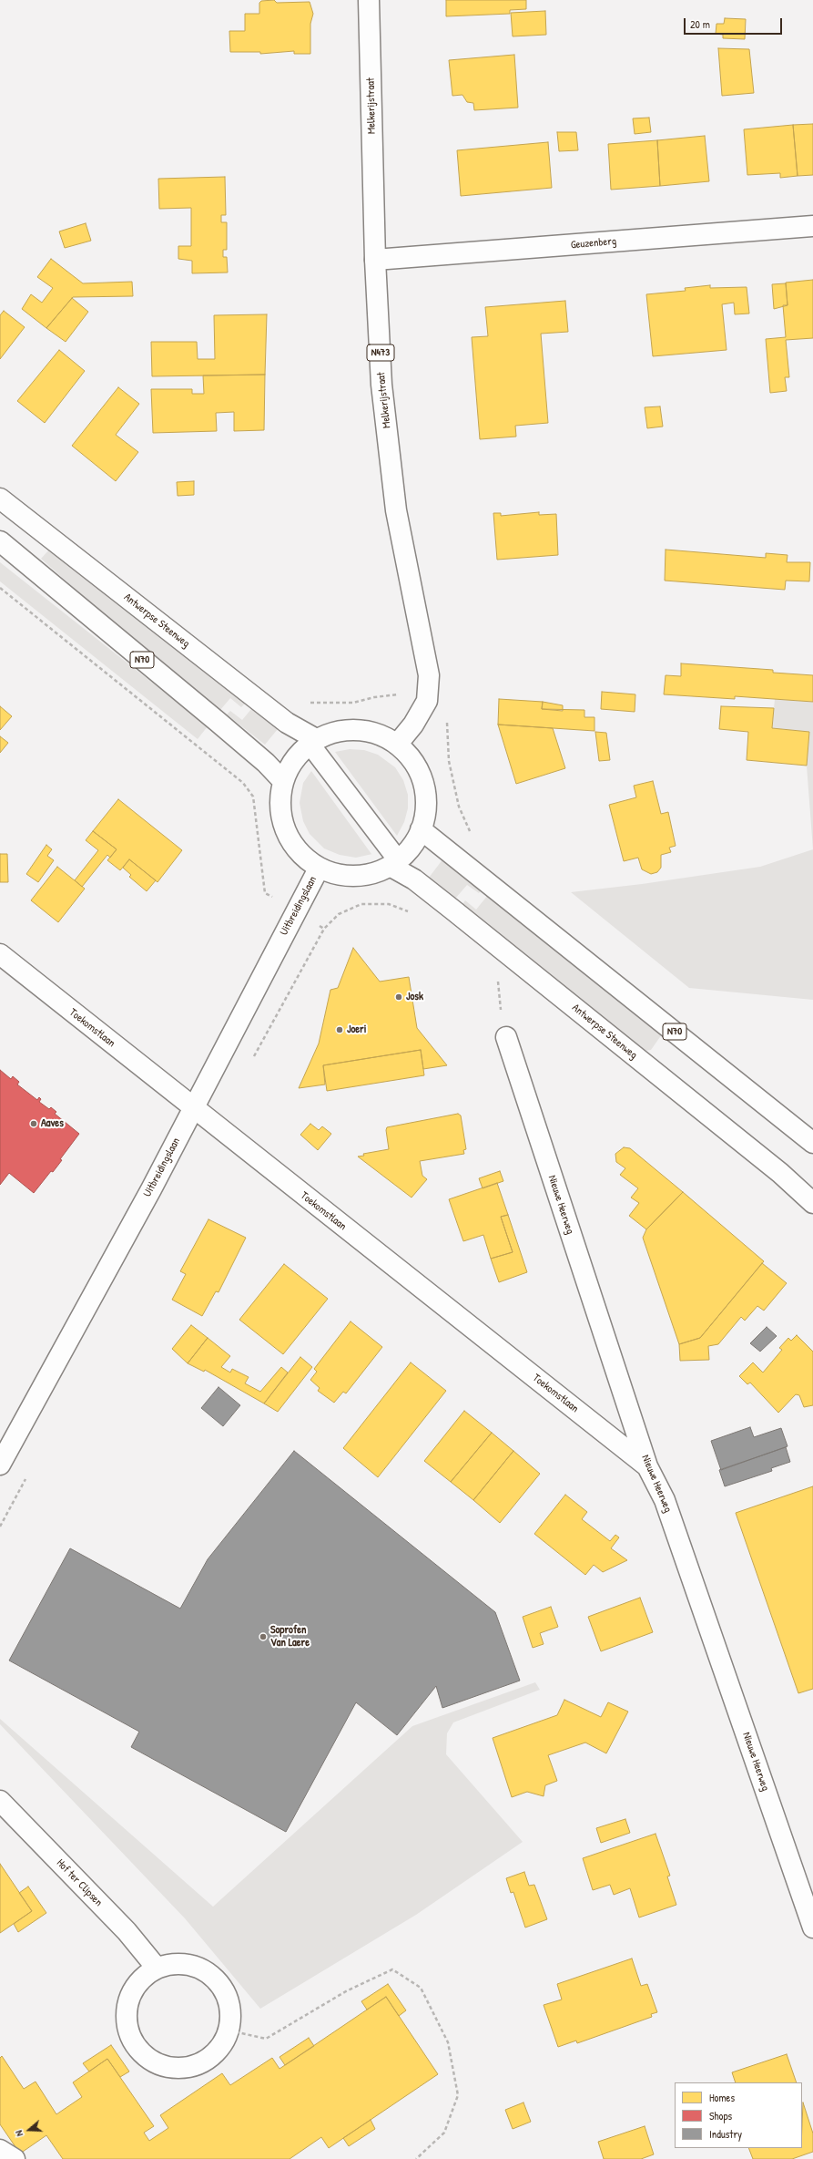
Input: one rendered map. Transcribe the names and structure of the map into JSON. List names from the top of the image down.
{
  "streets": {
    "street": [
      "Melkerijstraat",
      "Geuzenberg",
      "N473",
      "Antwerpse Steenweg",
      "N70",
      "Uitbreidingslaan",
      "Toekomstlaan",
      "Nieuwe Heerweg",
      "Hof ter Clipsen"
    ]
  },
  "crossings": [
    ["Melkerijstraat", "Geuzenberg"],
    ["Uitbreidingslaan", "Toekomstlaan"],
    ["Toekomstlaan", "Nieuwe Heerweg"]
  ],
  "places": [
    "Josk",
    "Joeri",
    "Aaves",
    "Soprofen Van Laere"
  ],
  "legend": ["Homes", "Shops", "Industry"],
  "scale_bar": "20 m",
  "north": "left"
}
